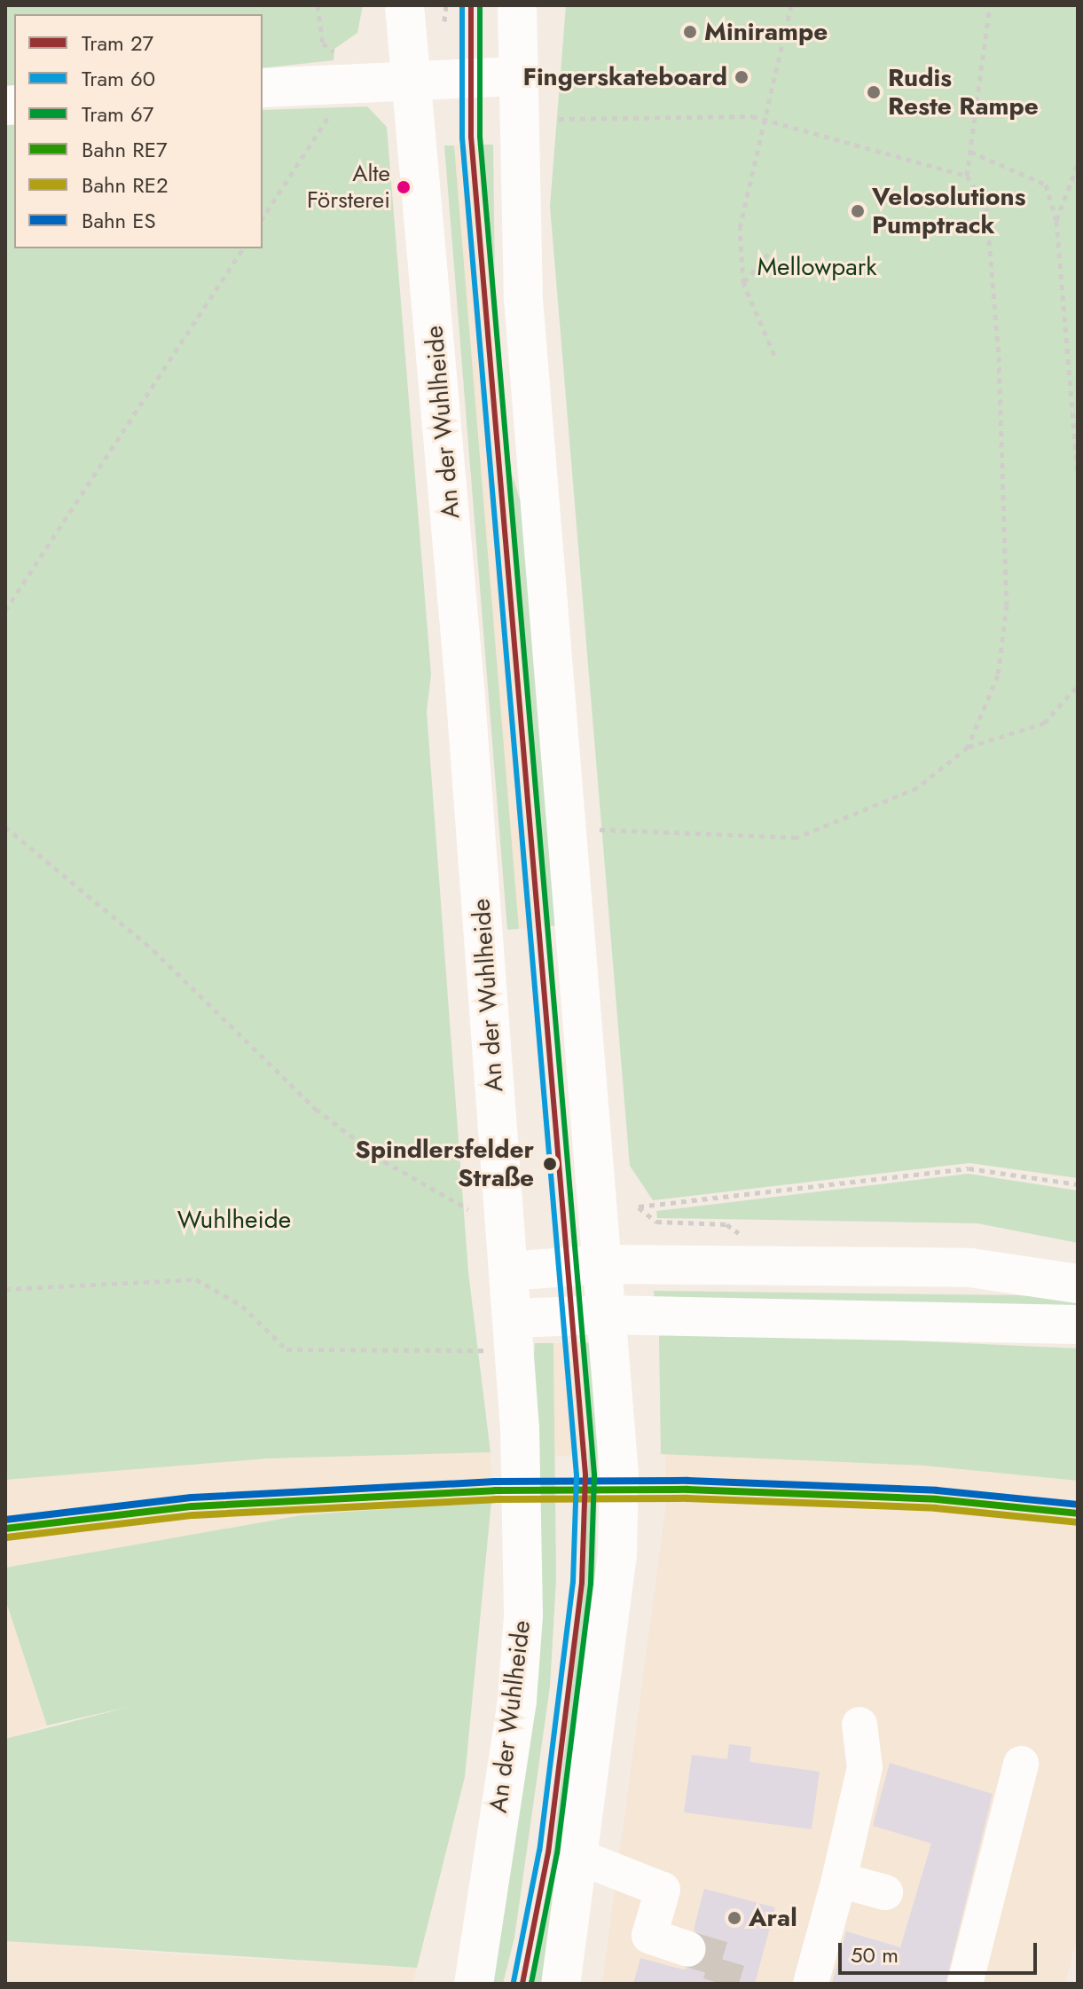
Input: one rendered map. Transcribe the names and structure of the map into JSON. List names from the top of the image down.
{
  "streets": {
    "main road": ["An der Wuhlheide"]
  },
  "parks": ["Mellowpark", "Wuhlheide"],
  "places": [
    "Minirampe",
    "Fingerskateboard",
    "Rudis Reste Rampe",
    "Alte Försterei",
    "Velosolutions Pumptrack",
    "Spindlersfelder Straße",
    "Aral"
  ],
  "lines": [
    "tram line 27",
    "tram line 60",
    "tram line 67",
    "rail line ES",
    "rail line RE7",
    "rail line RE2"
  ],
  "legend": [
    "Tram 27",
    "Tram 60",
    "Tram 67",
    "Bahn RE7",
    "Bahn RE2",
    "Bahn ES"
  ],
  "scale_bar": "50 m"
}
